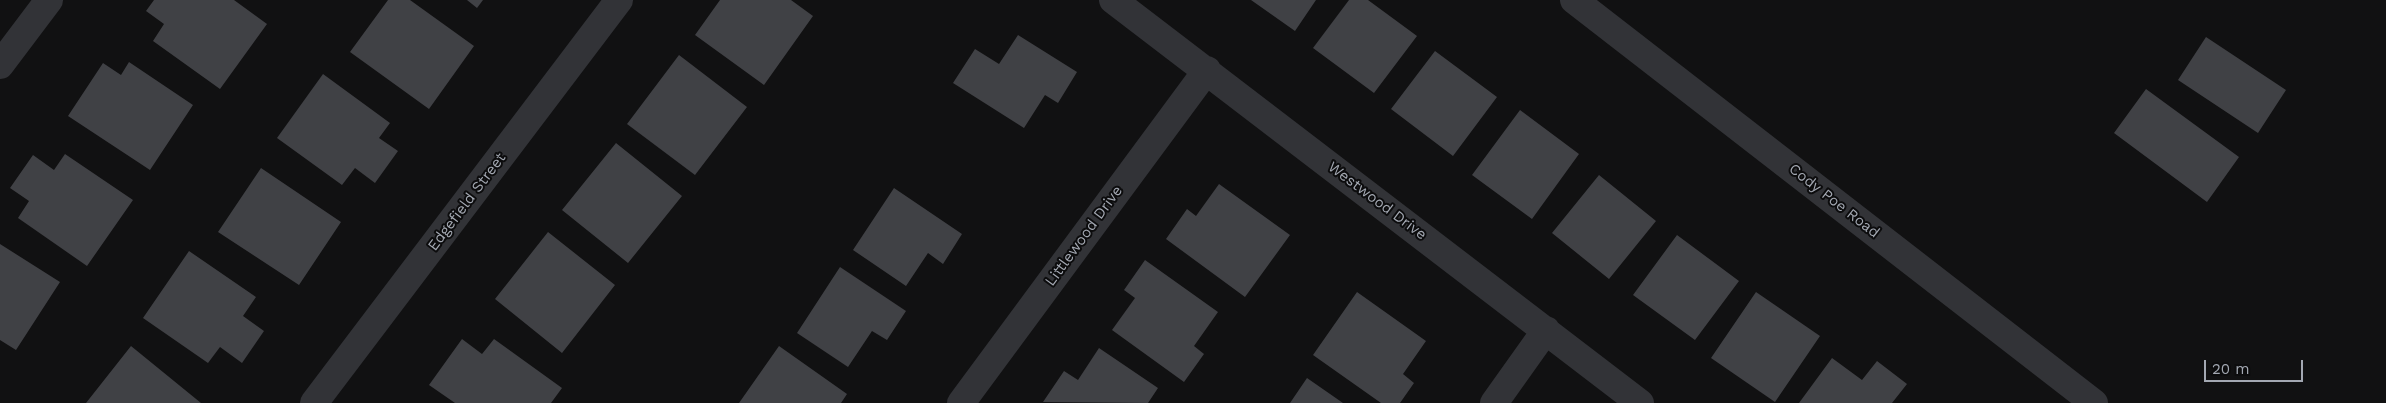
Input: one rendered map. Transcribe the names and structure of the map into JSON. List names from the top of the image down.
{
  "streets": {
    "street": [
      "Westwood Drive",
      "Cody Poe Road",
      "Edgefield Street",
      "Littlewood Drive"
    ]
  },
  "crossings": [
    ["Westwood Drive", "Littlewood Drive"]
  ],
  "scale_bar": "20 m"
}
